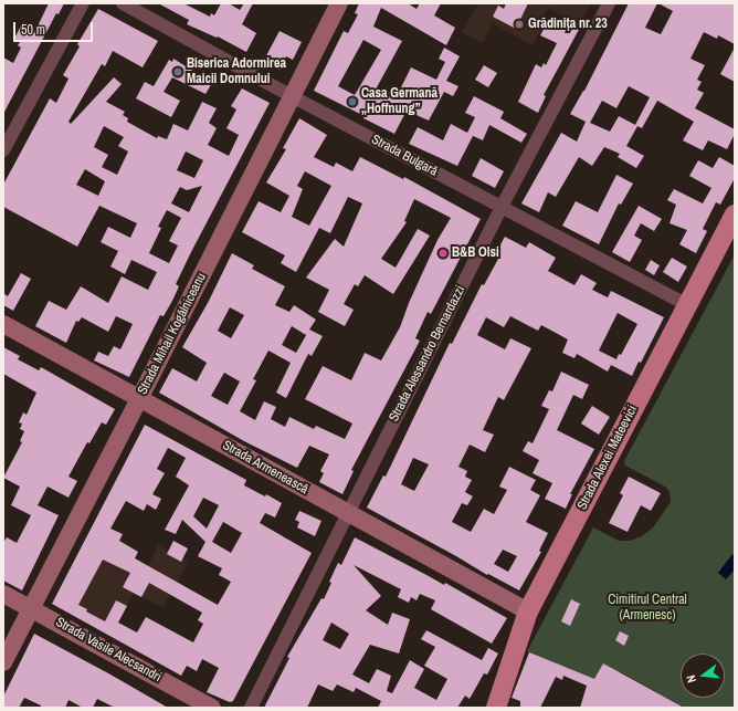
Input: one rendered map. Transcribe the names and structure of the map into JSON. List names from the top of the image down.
{
  "streets": {
    "main road": [
      "Strada Mihail Kogălniceanu",
      "Strada Alexei Mateevici",
      "Strada Armenească",
      "Strada Vasile Alecsandri"
    ],
    "street": ["Strada Bulgară", "Strada Alessandro Bernardazzi"]
  },
  "crossings": [
    ["Strada Bulgară", "Strada Mihail Kogălniceanu"],
    ["Strada Bulgară", "Strada Alessandro Bernardazzi"],
    ["Strada Bulgară", "Strada Alexei Mateevici"],
    ["Strada Mihail Kogălniceanu", "Strada Armenească"],
    ["Strada Mihail Kogălniceanu", "Strada Vasile Alecsandri"],
    ["Strada Alessandro Bernardazzi", "Strada Armenească"],
    ["Strada Alexei Mateevici", "Strada Armenească"]
  ],
  "parks": ["Cimitirul Central (Armenesc)"],
  "places": [
    "Grădinița nr. 23",
    "Biserica Adormirea Maicii Domnului",
    "Casa Germană „Hoffnung”",
    "B&B Olsi"
  ],
  "scale_bar": "50 m",
  "north": "left"
}
